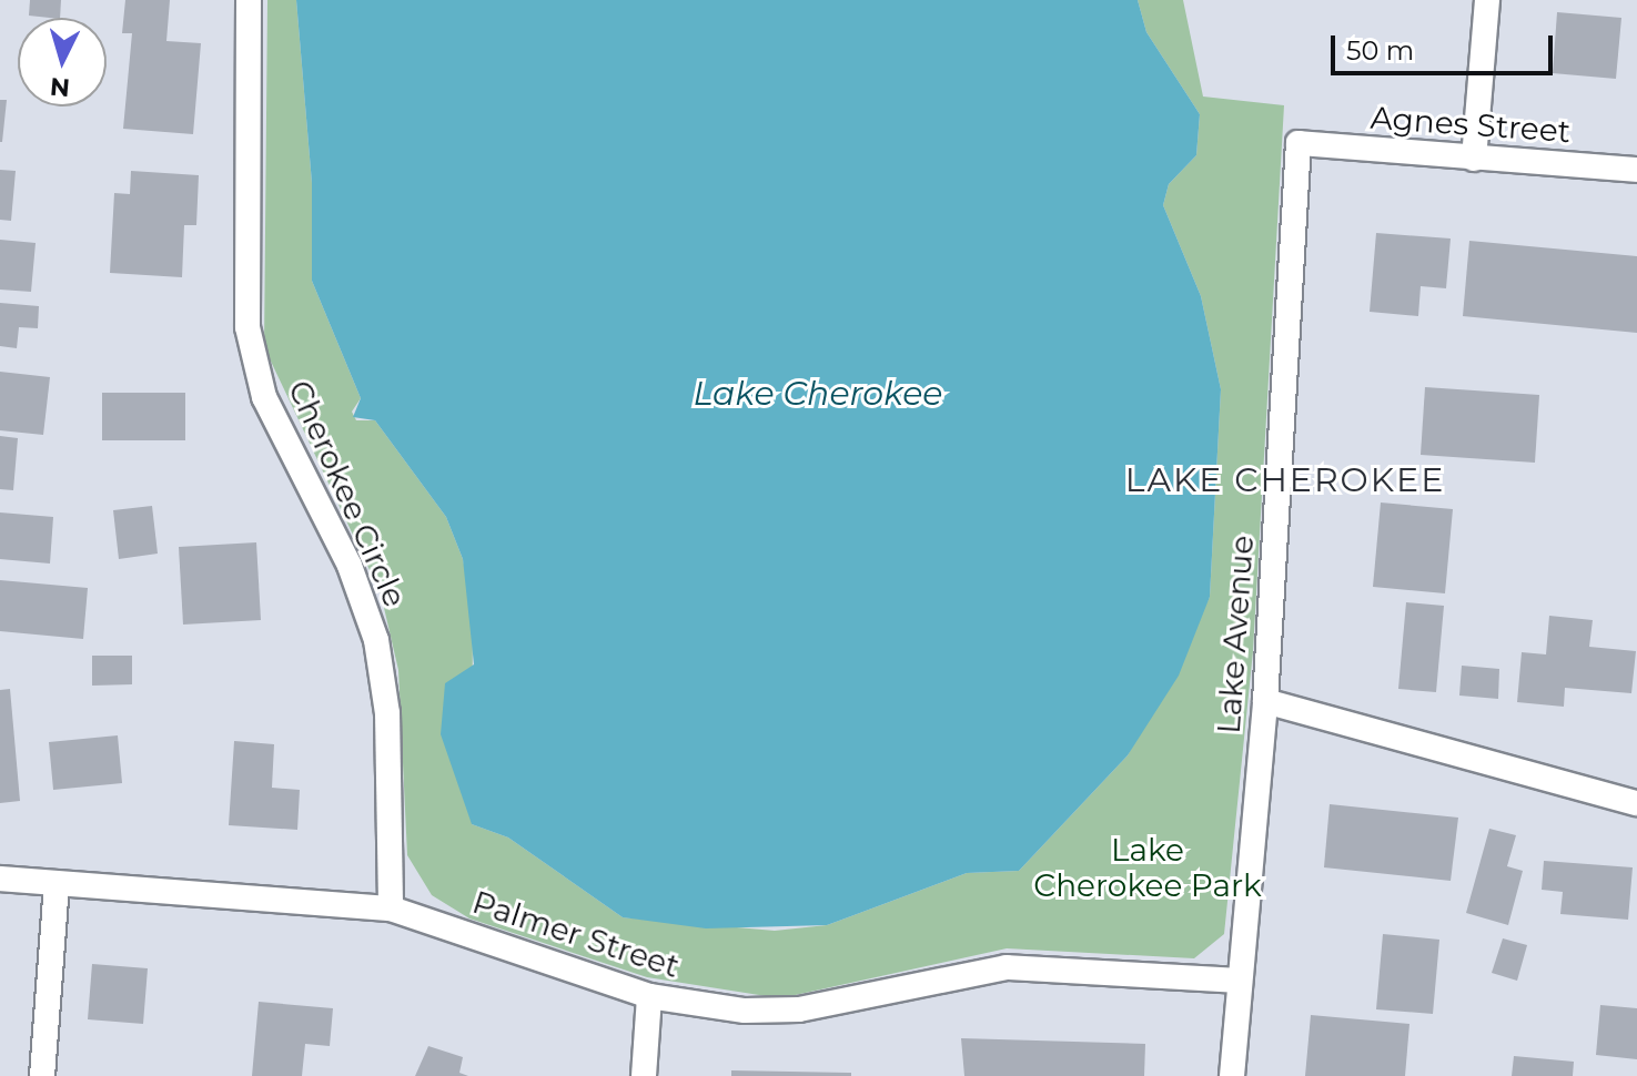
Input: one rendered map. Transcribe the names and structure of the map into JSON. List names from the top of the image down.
{
  "streets": {
    "street": [
      "Agnes Street",
      "Cherokee Circle",
      "Lake Avenue",
      "Palmer Street"
    ]
  },
  "crossings": [
    ["Agnes Street", "Lake Avenue"],
    ["Cherokee Circle", "Palmer Street"],
    ["Lake Avenue", "Palmer Street"]
  ],
  "districts": ["LAKE CHEROKEE"],
  "water": ["Lake Cherokee"],
  "parks": ["Lake Cherokee Park"],
  "scale_bar": "50 m",
  "north": "bottom"
}
